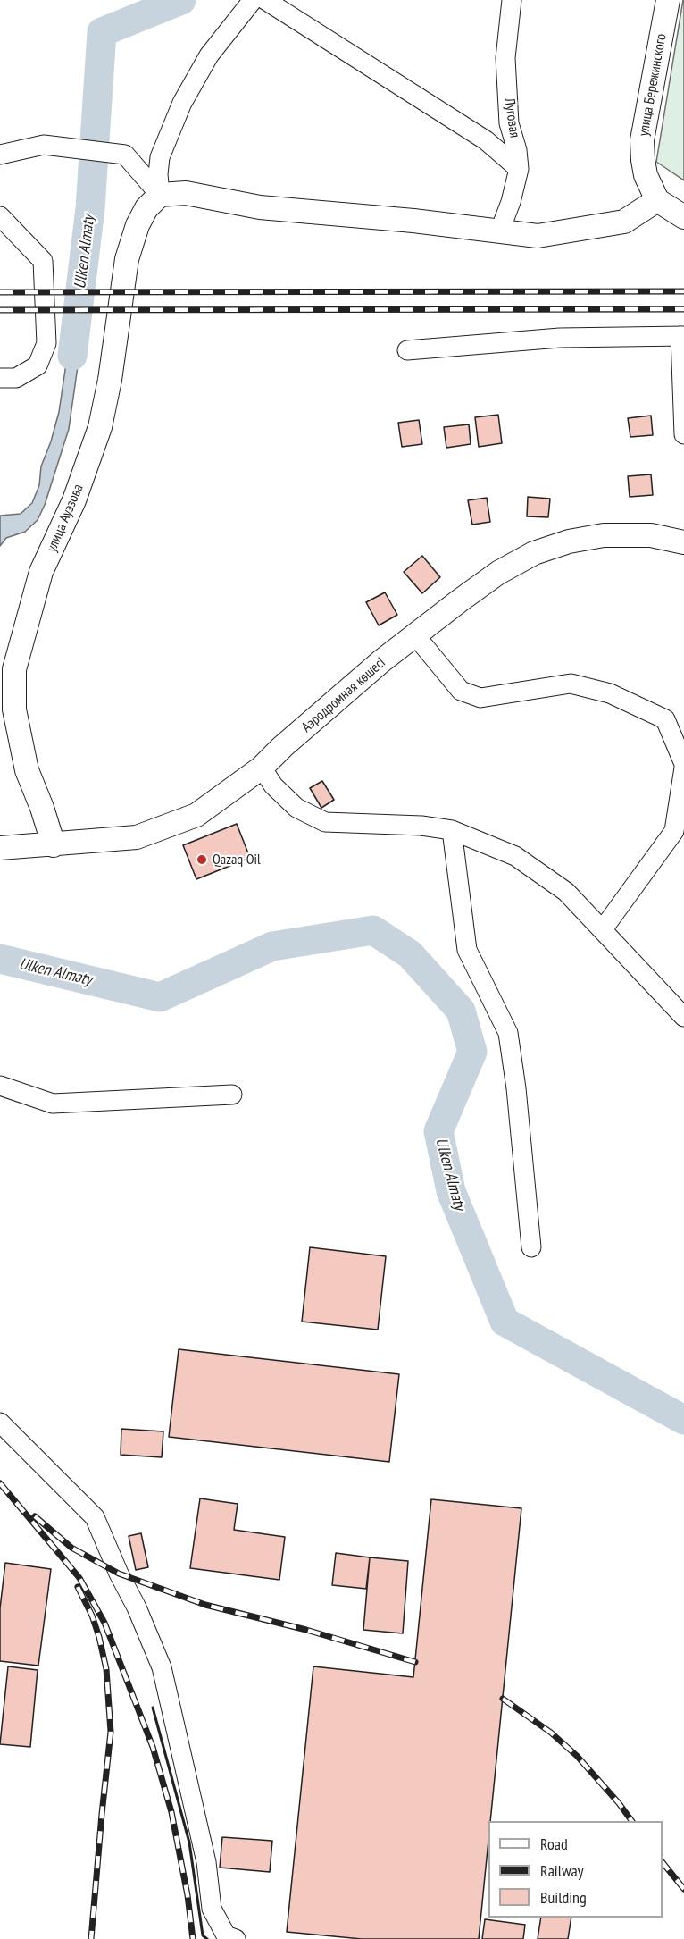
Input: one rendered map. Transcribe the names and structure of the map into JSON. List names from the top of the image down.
{
  "streets": {
    "main road": ["улица Бережинского", "улица Ауэзова", "Аэродромная көшесі"],
    "street": ["Луговая"]
  },
  "crossings": [
    ["улица Ауэзова", "Аэродромная көшесі"]
  ],
  "water": ["Ulken Almaty"],
  "places": ["Qazaq Oil"],
  "legend": ["Road", "Railway", "Building"]
}
